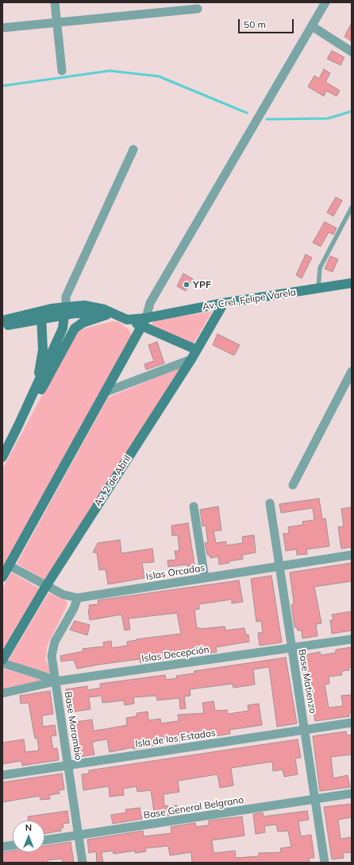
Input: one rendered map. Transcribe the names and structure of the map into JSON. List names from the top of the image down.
{
  "streets": {
    "main road": ["Av. Crel. Felipe Varela", "Av. 2 de Abril"],
    "street": [
      "Islas Orcadas",
      "Islas Decepción",
      "Base Matienzo",
      "Base Marambio",
      "Isla de los Estados",
      "Base General Belgrano"
    ]
  },
  "crossings": [
    ["Av. Crel. Felipe Varela", "Av. 2 de Abril"],
    ["Av. 2 de Abril", "Islas Orcadas"],
    ["Islas Orcadas", "Base Matienzo"],
    ["Islas Orcadas", "Base Marambio"],
    ["Islas Decepción", "Base Matienzo"],
    ["Islas Decepción", "Base Marambio"],
    ["Base Matienzo", "Isla de los Estados"],
    ["Base Matienzo", "Base General Belgrano"],
    ["Base Marambio", "Isla de los Estados"],
    ["Base Marambio", "Base General Belgrano"]
  ],
  "places": ["YPF"],
  "scale_bar": "50 m",
  "north": "top"
}
